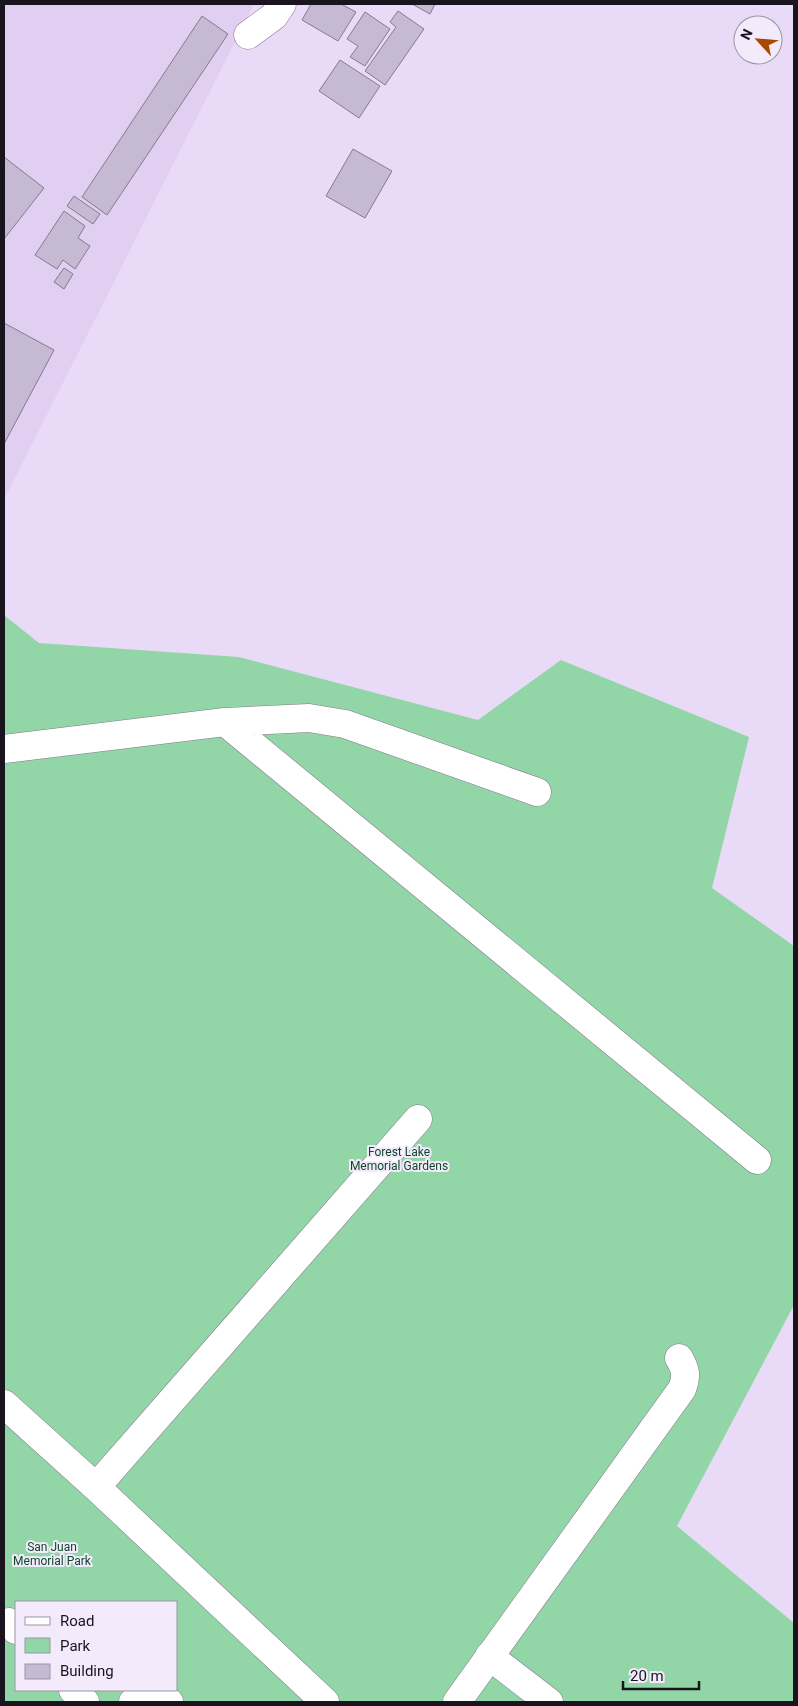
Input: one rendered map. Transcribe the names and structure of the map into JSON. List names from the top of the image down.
{
  "parks": ["Forest Lake Memorial Gardens", "San Juan Memorial Park"],
  "legend": ["Road", "Park", "Building"],
  "scale_bar": "20 m",
  "north": "top left"
}
